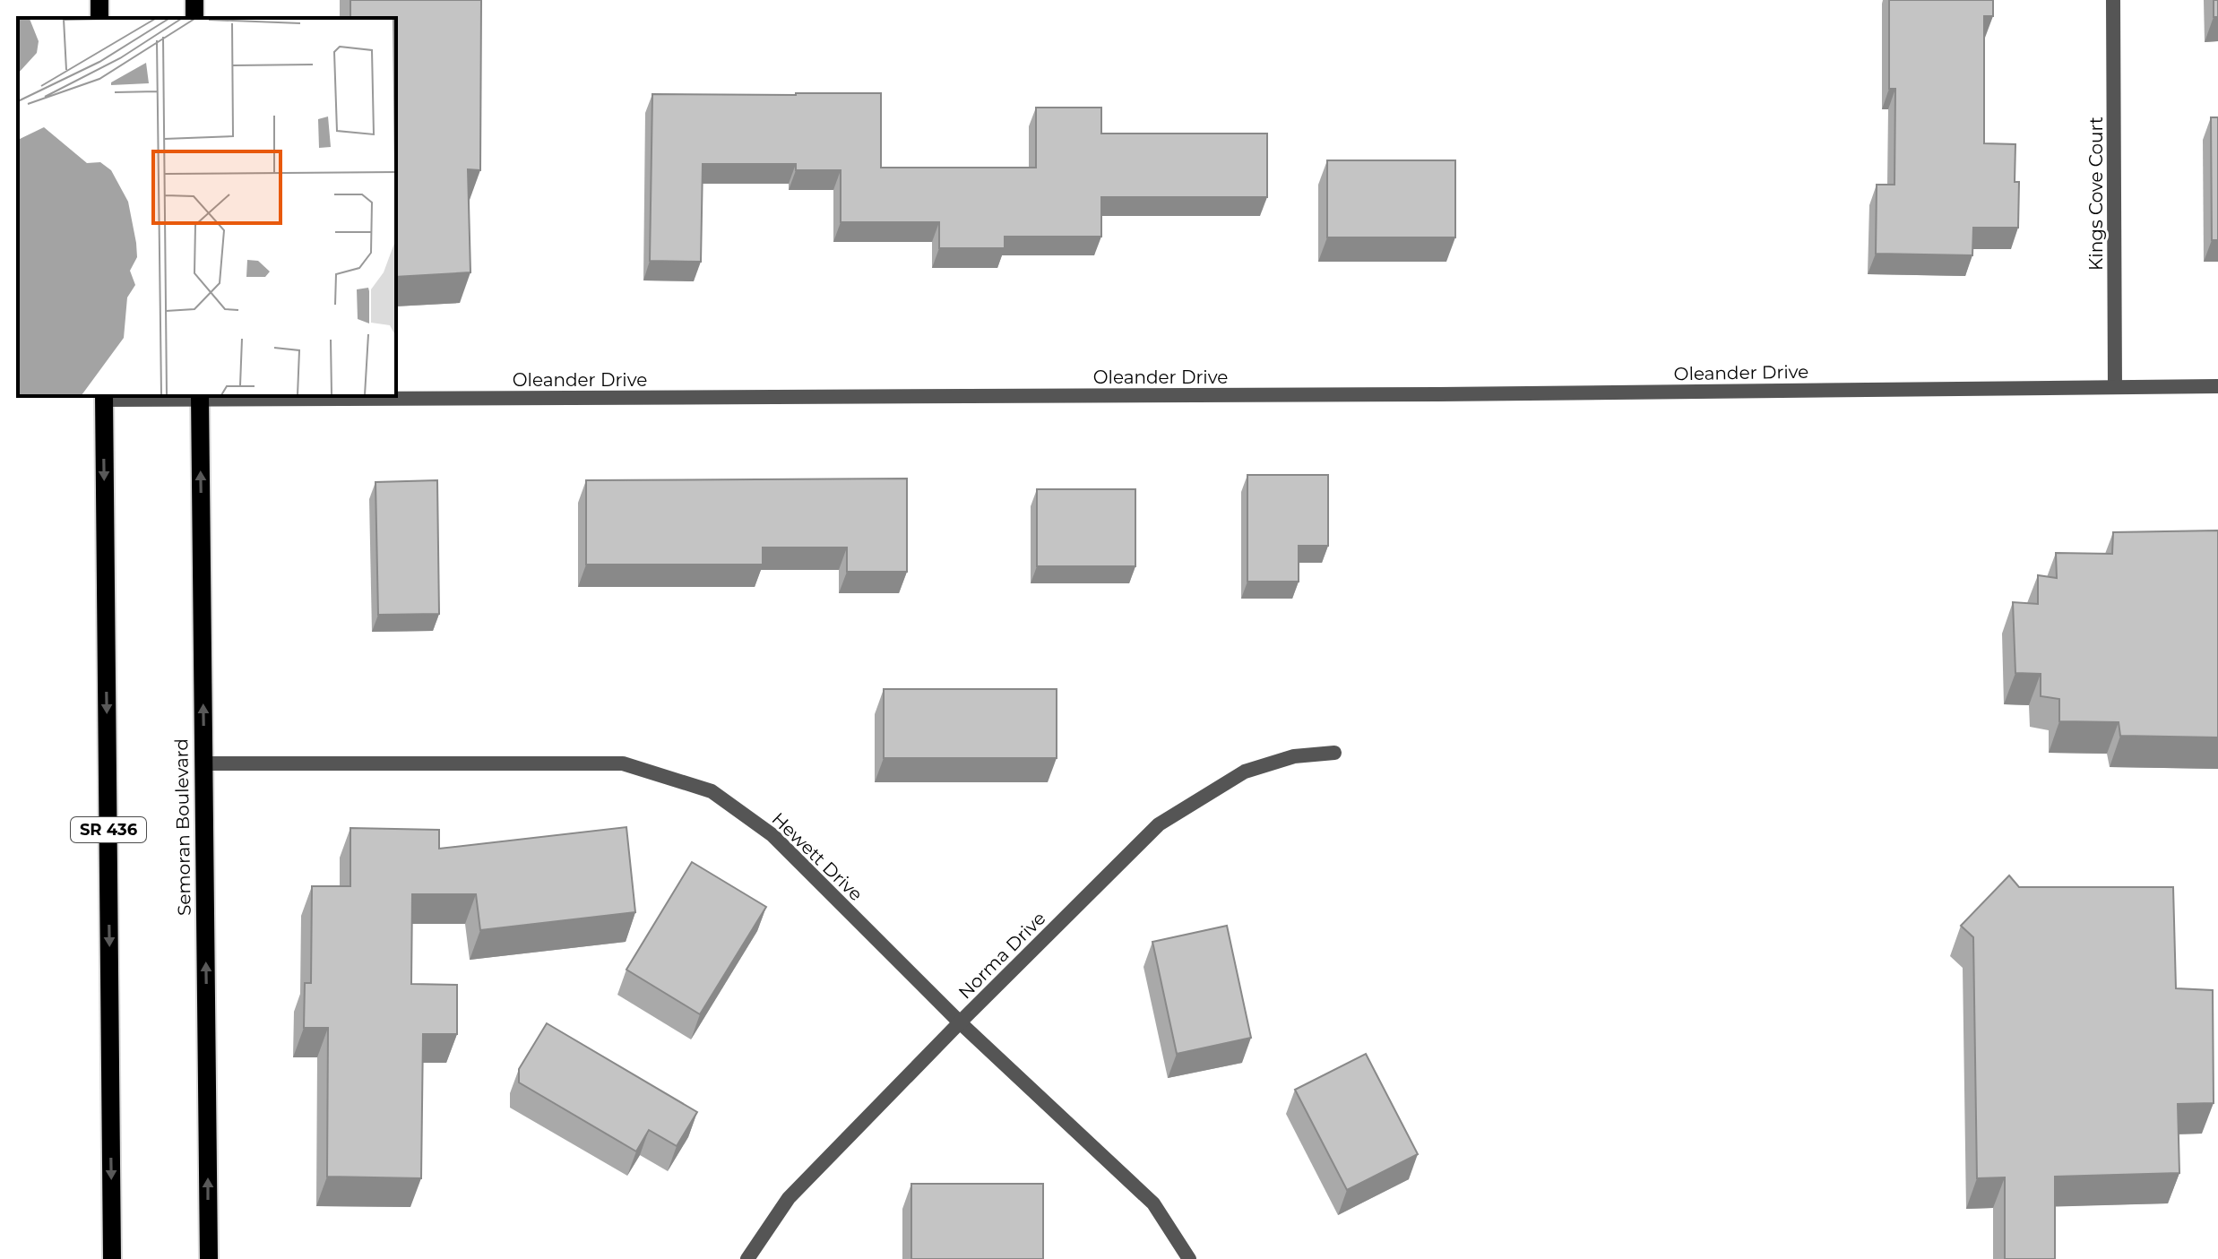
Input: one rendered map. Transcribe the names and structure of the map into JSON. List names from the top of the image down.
{
  "streets": {
    "main road": ["Semoran Boulevard", "SR 436"],
    "street": [
      "Kings Cove Court",
      "Oleander Drive",
      "Hewett Drive",
      "Norma Drive"
    ]
  },
  "crossings": [
    ["Kings Cove Court", "Oleander Drive"],
    ["Oleander Drive", "Semoran Boulevard"],
    ["Oleander Drive", "SR 436"],
    ["Semoran Boulevard", "Hewett Drive"],
    ["Hewett Drive", "Norma Drive"]
  ]
}
